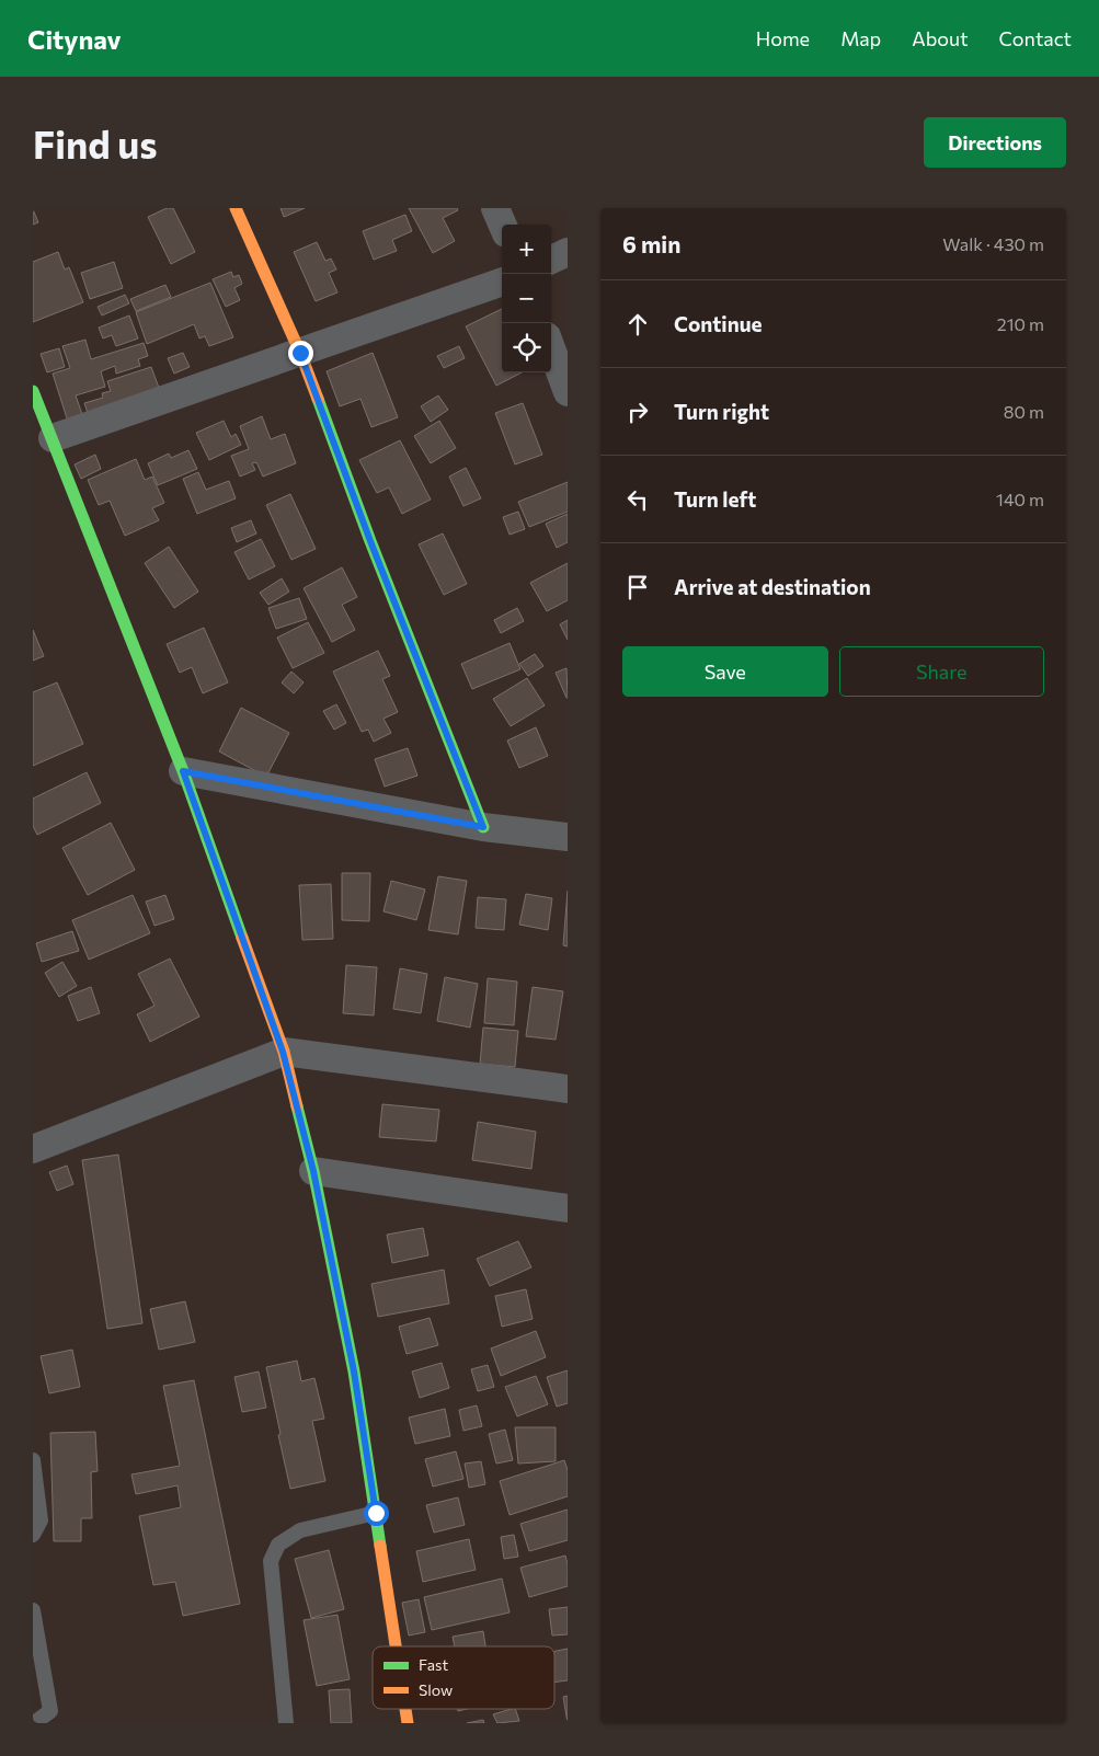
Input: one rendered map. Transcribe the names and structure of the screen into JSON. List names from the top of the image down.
{
  "legend": ["Fast", "Slow"],
  "page": {
    "header": "Citynav",
    "nav": [
      "Home",
      "Map",
      "About",
      "Contact"
    ],
    "buttons": [
      "Directions",
      ["Save", "Share"]
    ],
    "title": "Find us",
    "heading": ["6 min", "Walk · 430 m"],
    "map_buttons": ["+", "−"],
    "list": [
      ["Continue", "210 m"],
      ["Turn right", "80 m"],
      ["Turn left", "140 m"],
      "Arrive at destination"
    ]
  }
}
